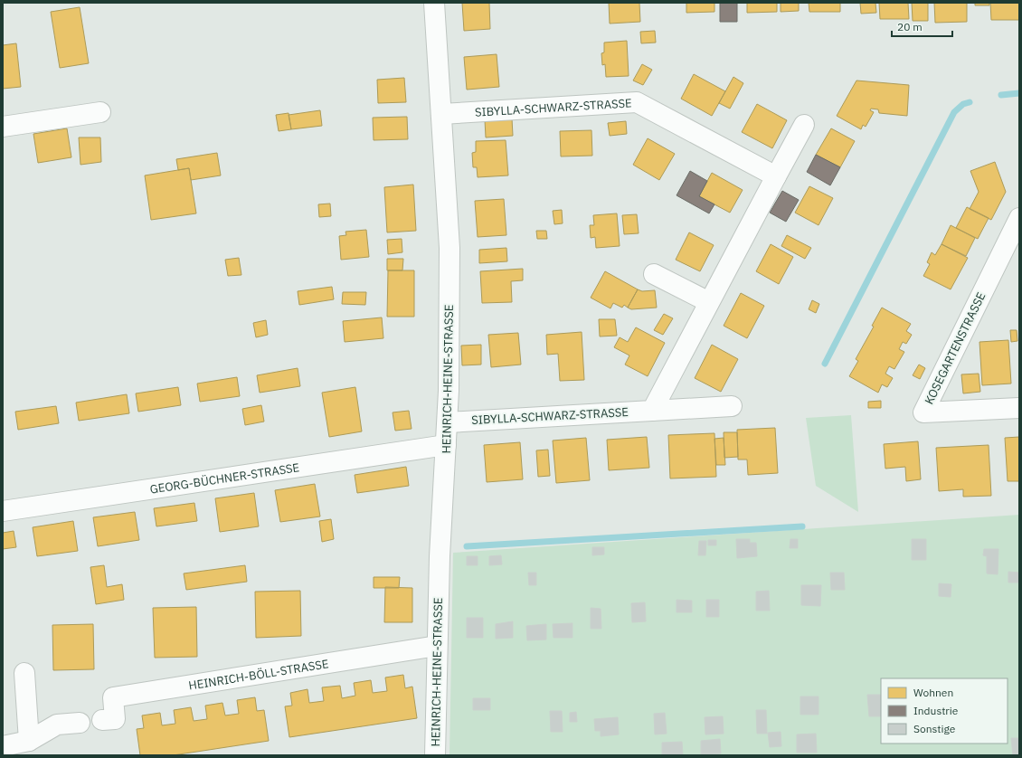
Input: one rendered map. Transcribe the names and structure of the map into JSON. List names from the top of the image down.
{
  "streets": {
    "street": [
      "SIBYLLA-SCHWARZ-STRASSE",
      "KOSEGARTENSTRASSE",
      "HEINRICH-HEINE-STRASSE",
      "GEORG-BÜCHNER-STRASSE",
      "HEINRICH-BÖLL-STRASSE"
    ]
  },
  "crossings": [
    ["SIBYLLA-SCHWARZ-STRASSE", "HEINRICH-HEINE-STRASSE"],
    ["HEINRICH-HEINE-STRASSE", "GEORG-BÜCHNER-STRASSE"],
    ["HEINRICH-HEINE-STRASSE", "HEINRICH-BÖLL-STRASSE"]
  ],
  "legend": ["Wohnen", "Industrie", "Sonstige"],
  "scale_bar": "20 m"
}
